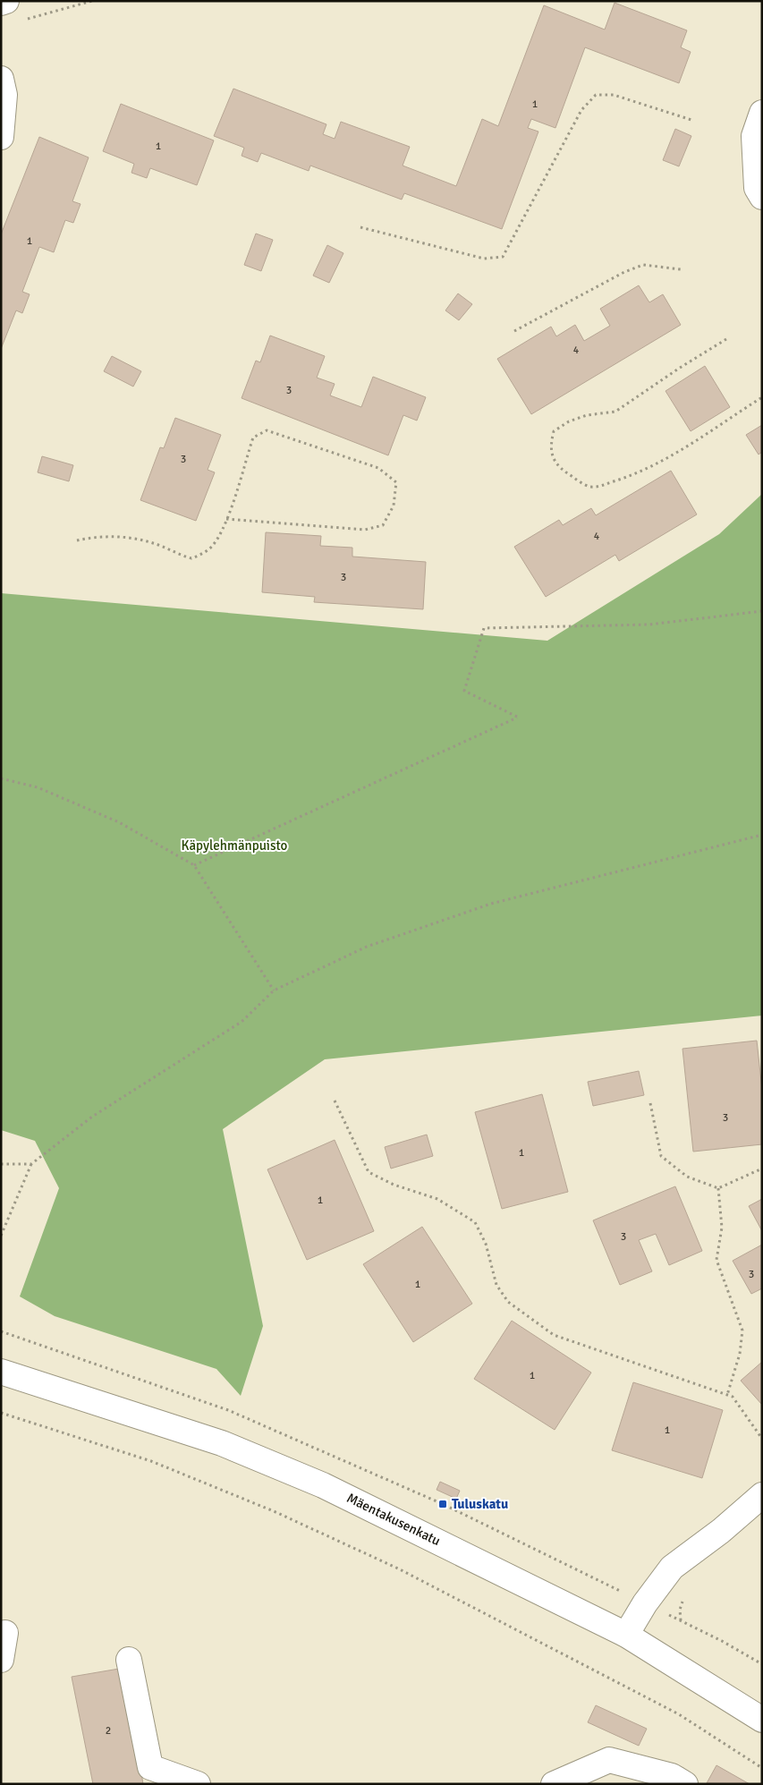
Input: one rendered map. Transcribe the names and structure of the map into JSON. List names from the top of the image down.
{
  "streets": {
    "main road": ["Mäentakusenkatu"]
  },
  "parks": ["Käpylehmänpuisto"],
  "places": {
    "transit": ["Tuluskatu"]
  },
  "house_numbers": [
    "1",
    "1",
    "1",
    "4",
    "3",
    "3",
    "4",
    "3",
    "3",
    "1",
    "1",
    "3",
    "3",
    "1",
    "1",
    "1",
    "2"
  ]
}
